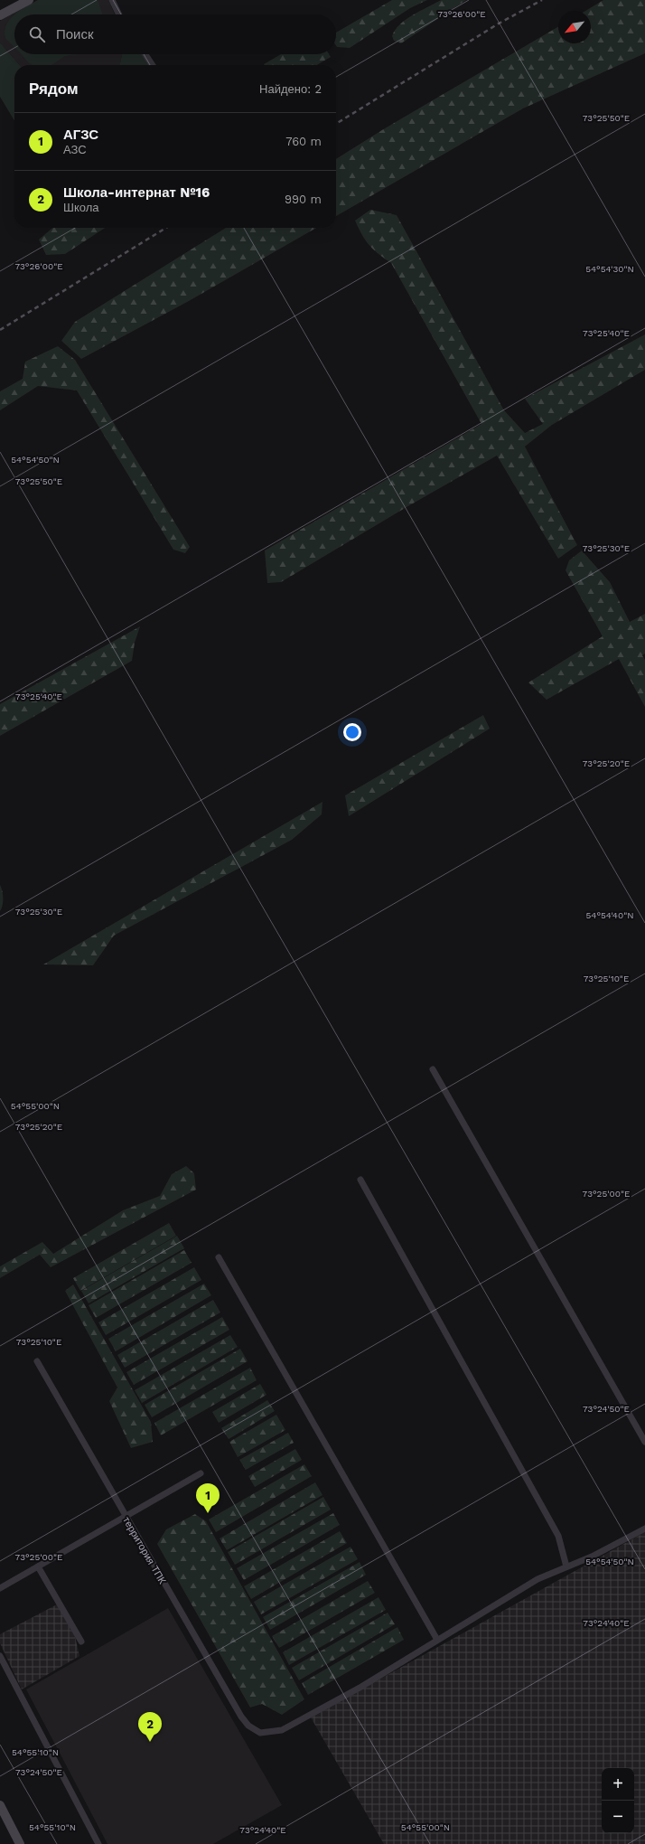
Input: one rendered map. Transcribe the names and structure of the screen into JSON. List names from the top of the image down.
{
  "streets": {
    "street": ["территория ТПК"]
  },
  "north": "bottom left",
  "page": {
    "search": "Поиск",
    "heading": ["Рядом", "Найдено: 2"],
    "list": [
      {
        "mark": "1",
        "name": "АГЗС",
        "note": "АЗС",
        "value": "760 m"
      },
      {
        "mark": "2",
        "name": "Школа-интернат №16",
        "note": "Школа",
        "value": "990 m"
      }
    ],
    "pins": ["1", "2"],
    "map_buttons": ["+", "−"]
  },
  "coordinates": [
    "73°26'00\"E",
    "73°25'50\"E",
    "54°54'30\"N",
    "73°25'40\"E",
    "54°54'50\"N",
    "73°25'30\"E",
    "73°25'20\"E",
    "54°54'40\"N",
    "73°25'10\"E",
    "54°55'00\"N",
    "73°25'00\"E",
    "73°24'50\"E",
    "73°24'40\"E",
    "54°55'10\"N"
  ]
}
